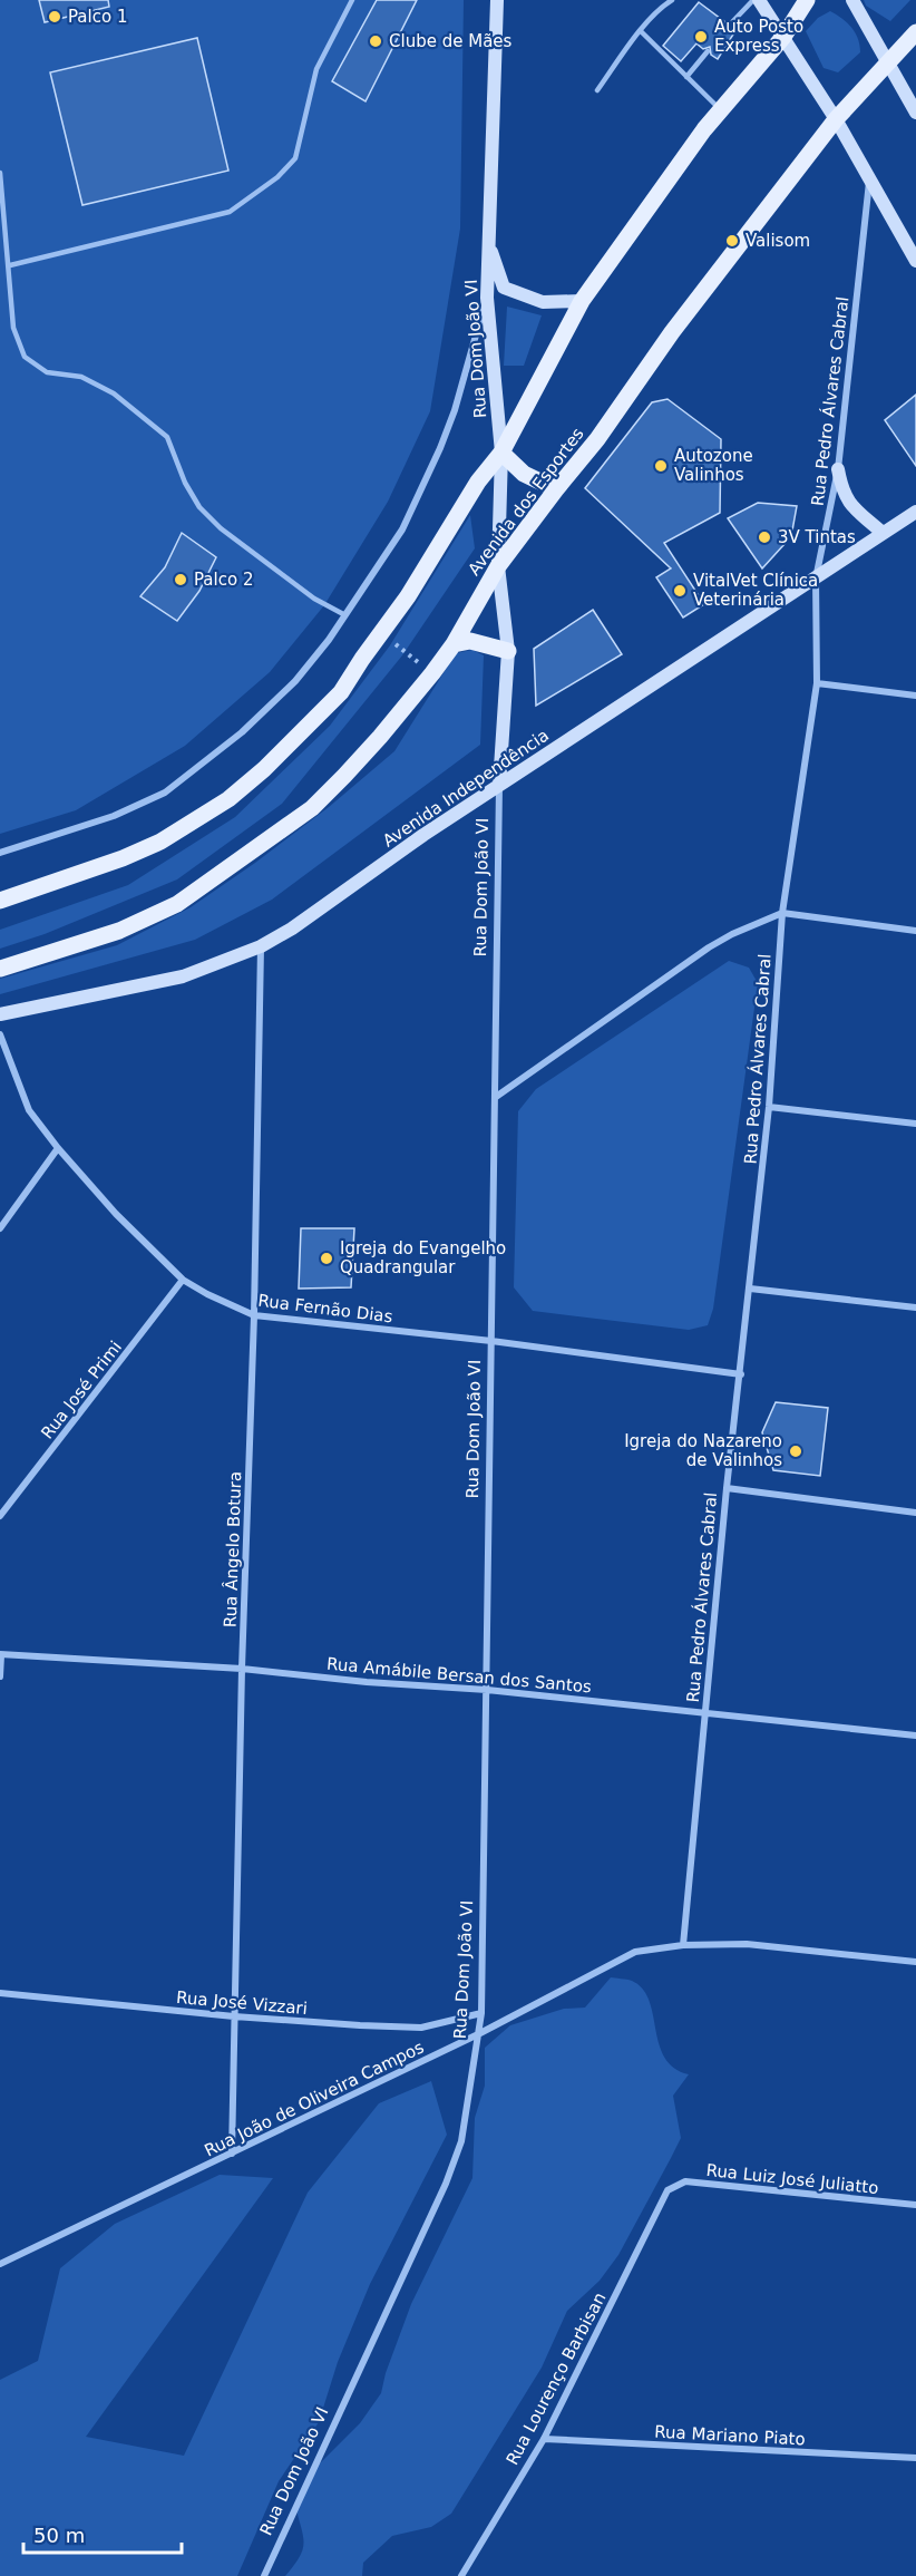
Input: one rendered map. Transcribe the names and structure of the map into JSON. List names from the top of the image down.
{
  "streets": {
    "main road": ["Avenida dos Esportes"],
    "street": [
      "Rua Dom João VI",
      "Rua Pedro Álvares Cabral",
      "Avenida Independência",
      "Rua Fernão Dias",
      "Rua José Primi",
      "Rua Ângelo Botura",
      "Rua Amábile Bersan dos Santos",
      "Rua José Vizzari",
      "Rua João de Oliveira Campos",
      "Rua Luiz José Juliatto",
      "Rua Lourenço Barbisan",
      "Rua Mariano Piato"
    ]
  },
  "crossings": [
    ["Rua Dom João VI", "Avenida dos Esportes"],
    ["Rua Dom João VI", "Avenida Independência"],
    ["Rua Dom João VI", "Rua Fernão Dias"],
    ["Rua Dom João VI", "Rua Amábile Bersan dos Santos"],
    ["Rua Dom João VI", "Rua José Vizzari"],
    ["Rua Dom João VI", "Rua João de Oliveira Campos"],
    ["Rua Pedro Álvares Cabral", "Avenida Independência"],
    ["Rua Pedro Álvares Cabral", "Rua Fernão Dias"],
    ["Rua Pedro Álvares Cabral", "Rua Amábile Bersan dos Santos"],
    ["Rua Pedro Álvares Cabral", "Rua João de Oliveira Campos"],
    ["Avenida Independência", "Rua Ângelo Botura"],
    ["Rua Fernão Dias", "Rua José Primi"],
    ["Rua Fernão Dias", "Rua Ângelo Botura"],
    ["Rua Ângelo Botura", "Rua Amábile Bersan dos Santos"],
    ["Rua Ângelo Botura", "Rua José Vizzari"],
    ["Rua Ângelo Botura", "Rua João de Oliveira Campos"],
    ["Rua Luiz José Juliatto", "Rua Lourenço Barbisan"],
    ["Rua Lourenço Barbisan", "Rua Mariano Piato"]
  ],
  "places": [
    "Palco 1",
    "Auto Posto Express",
    "Clube de Mães",
    "Valisom",
    "Autozone Valinhos",
    "3V Tintas",
    "Palco 2",
    "VitalVet Clínica Veterinária",
    "Igreja do Evangelho Quadrangular",
    "Igreja do Nazareno de Valinhos"
  ],
  "scale_bar": "50 m"
}
